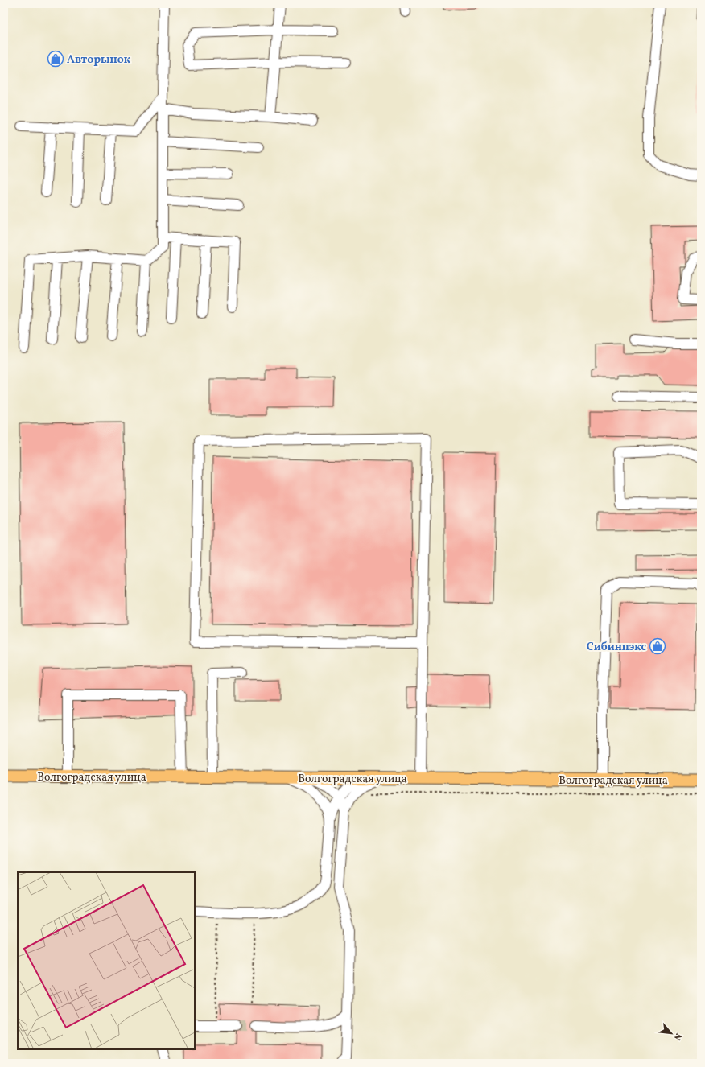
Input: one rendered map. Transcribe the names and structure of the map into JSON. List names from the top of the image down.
{
  "streets": {
    "main road": ["Волгоградская улица"]
  },
  "places": {
    "shop": ["Авторынок", "Сибинпэкс"]
  },
  "north": "bottom right"
}
